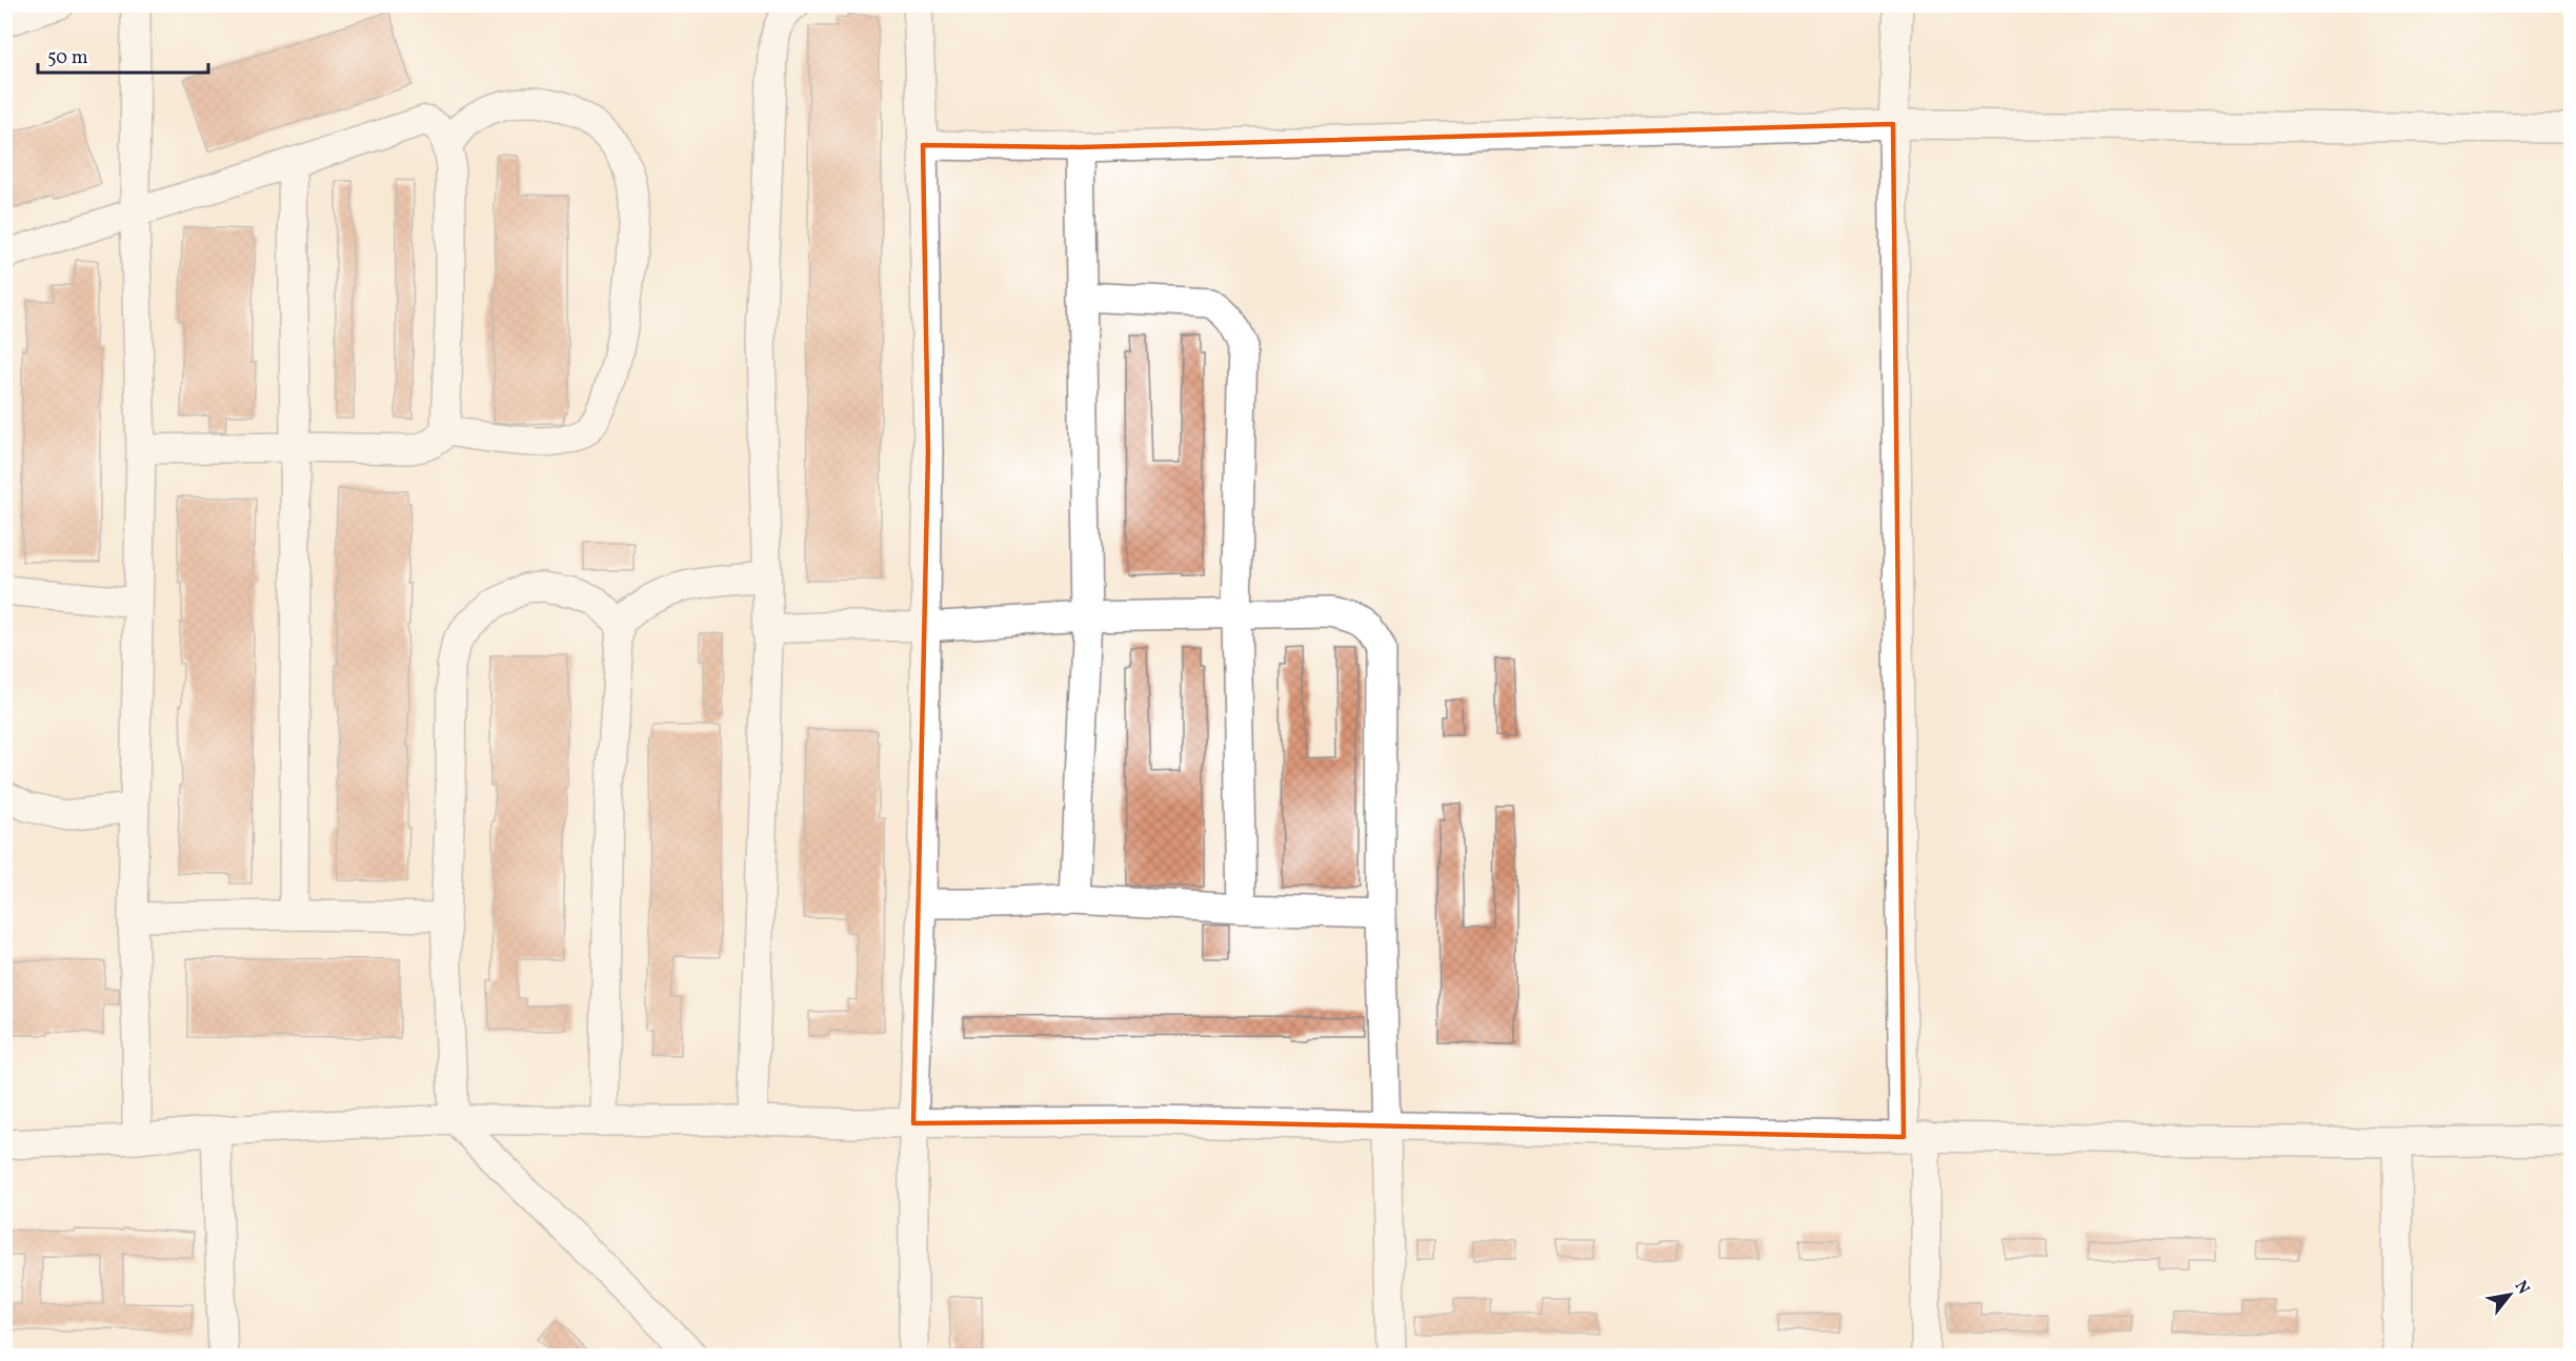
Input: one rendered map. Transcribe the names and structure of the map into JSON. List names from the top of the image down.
{
  "scale_bar": "50 m",
  "north": "top right"
}
